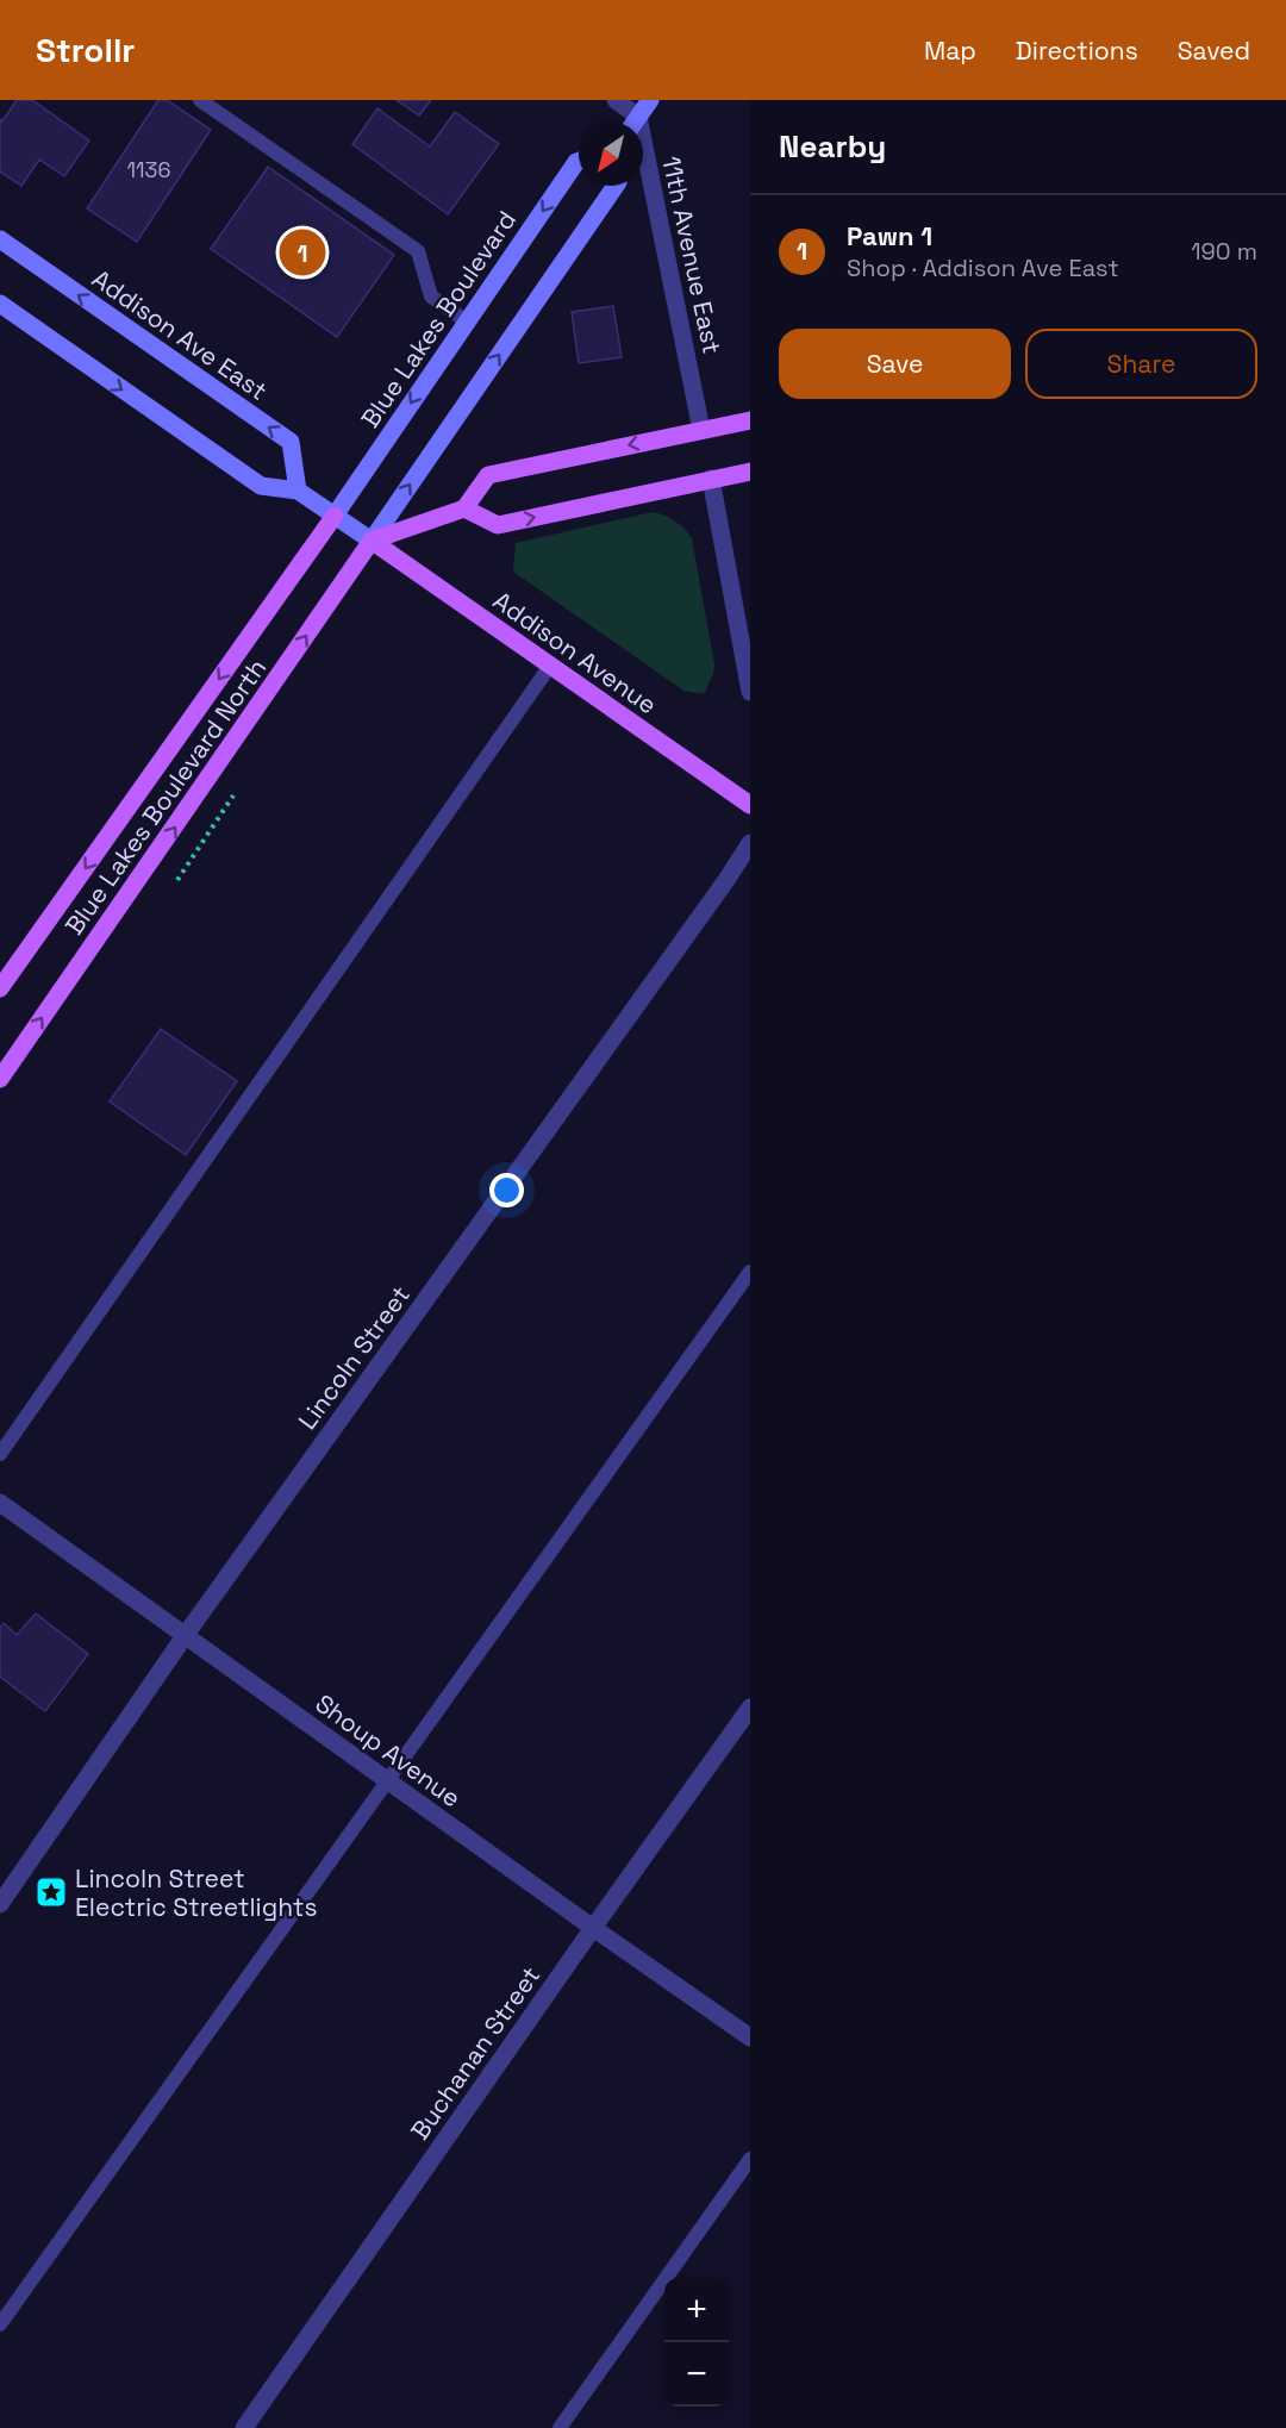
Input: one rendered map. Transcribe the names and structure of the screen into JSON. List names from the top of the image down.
{
  "streets": {
    "main road": [
      "Blue Lakes Boulevard",
      "Addison Ave East",
      "Addison Avenue",
      "Blue Lakes Boulevard North"
    ],
    "street": [
      "11th Avenue East",
      "Lincoln Street",
      "Shoup Avenue",
      "Buchanan Street"
    ]
  },
  "crossings": [
    ["Blue Lakes Boulevard", "Blue Lakes Boulevard North"],
    ["Addison Avenue", "Blue Lakes Boulevard North"],
    ["Lincoln Street", "Shoup Avenue"],
    ["Shoup Avenue", "Buchanan Street"]
  ],
  "places": {
    "place": ["Lincoln Street Electric Streetlights"]
  },
  "house_numbers": ["1136"],
  "north": "bottom left",
  "page": {
    "header": "Strollr",
    "nav": ["Map", "Directions", "Saved"],
    "heading": "Nearby",
    "list": [
      {
        "mark": "1",
        "name": "Pawn 1",
        "note": "Shop · Addison Ave East",
        "value": "190 m"
      }
    ],
    "pins": "1",
    "buttons": ["Save", "Share"],
    "map_buttons": ["+", "−"]
  }
}
